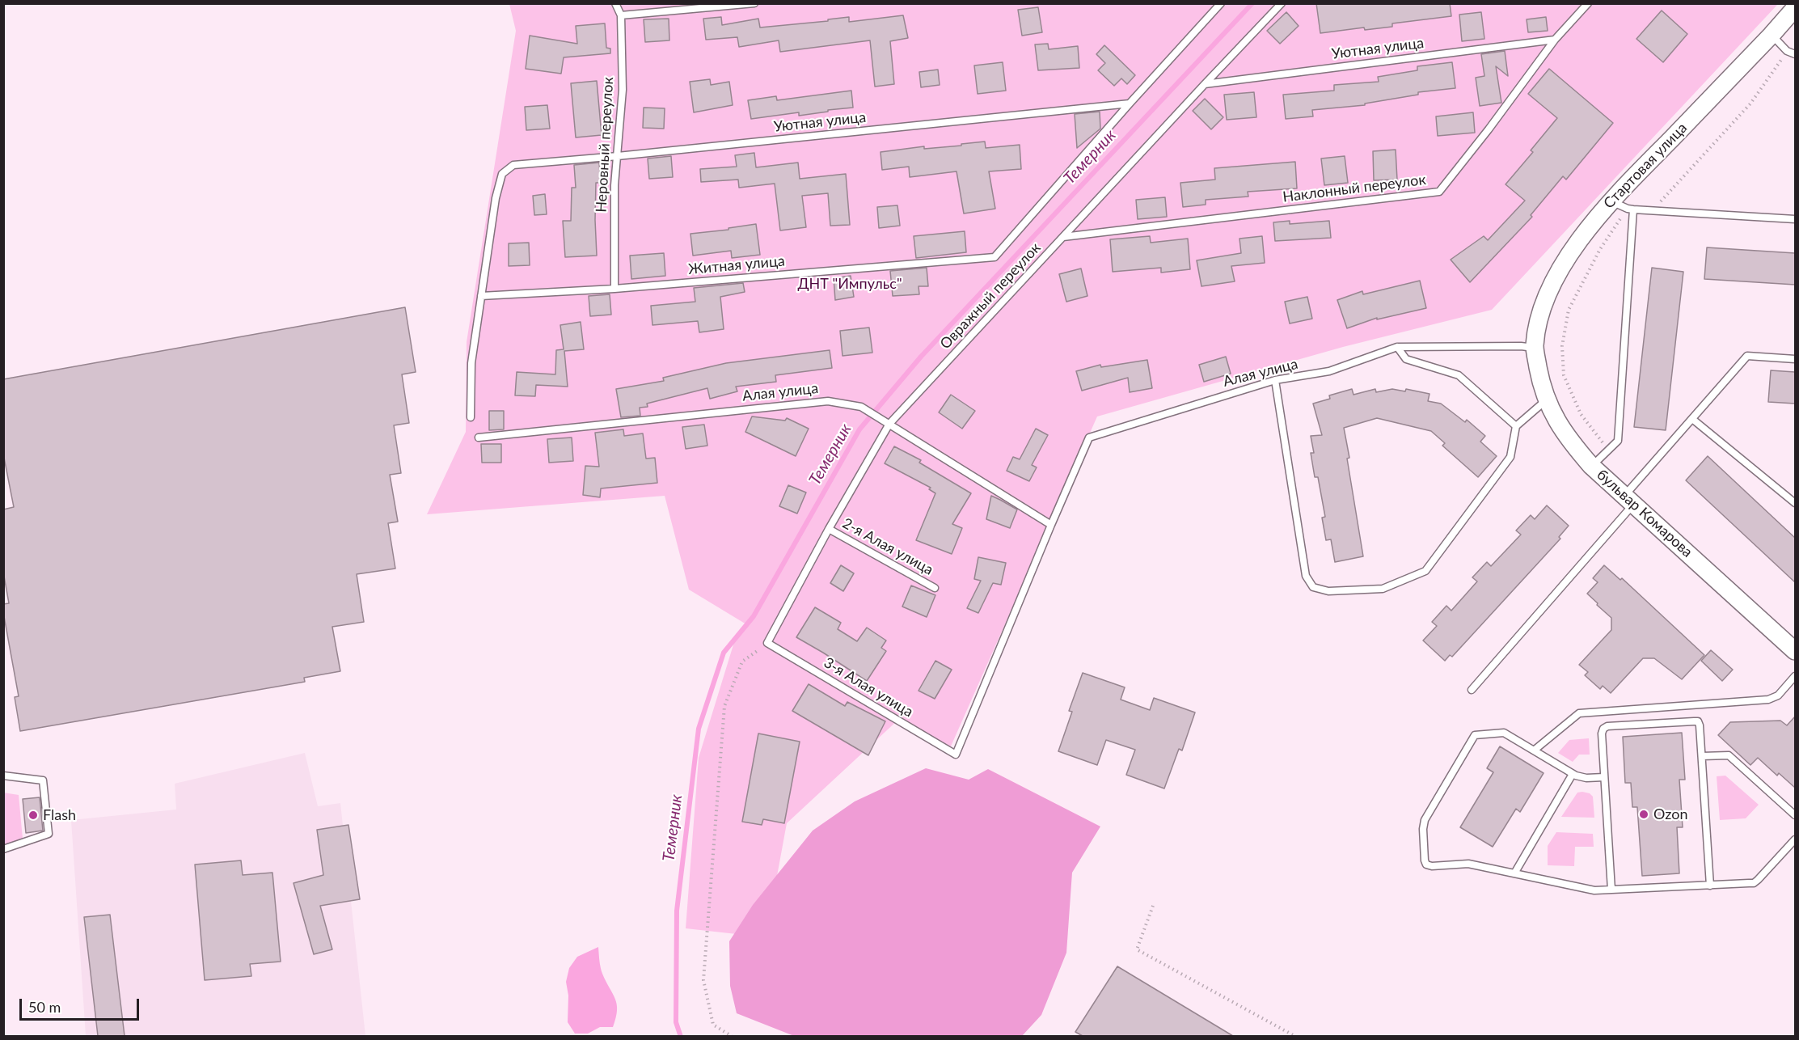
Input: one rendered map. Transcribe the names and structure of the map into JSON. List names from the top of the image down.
{
  "streets": {
    "street": ["Стартовая улица", "бульвар Комарова"],
    "lane": [
      "Уютная улица",
      "Неровный переулок",
      "Наклонный переулок",
      "Житная улица",
      "Овражный переулок",
      "Алая улица",
      "2-я Алая улица",
      "3-я Алая улица"
    ]
  },
  "crossings": [
    ["Уютная улица", "Неровный переулок"],
    ["Уютная улица", "Наклонный переулок"],
    ["Уютная улица", "Житная улица"],
    ["Уютная улица", "Овражный переулок"],
    ["Неровный переулок", "Житная улица"],
    ["Стартовая улица", "Алая улица"],
    ["Стартовая улица", "бульвар Комарова"],
    ["Наклонный переулок", "Овражный переулок"],
    ["Житная улица", "Овражный переулок"],
    ["Овражный переулок", "Алая улица"],
    ["Овражный переулок", "2-я Алая улица"],
    ["Овражный переулок", "3-я Алая улица"],
    ["Алая улица", "бульвар Комарова"],
    ["Алая улица", "3-я Алая улица"]
  ],
  "water": ["Темерник"],
  "parks": ["ДНТ \"Импульс\""],
  "places": ["Ozon", "Flash"],
  "scale_bar": "50 m"
}
